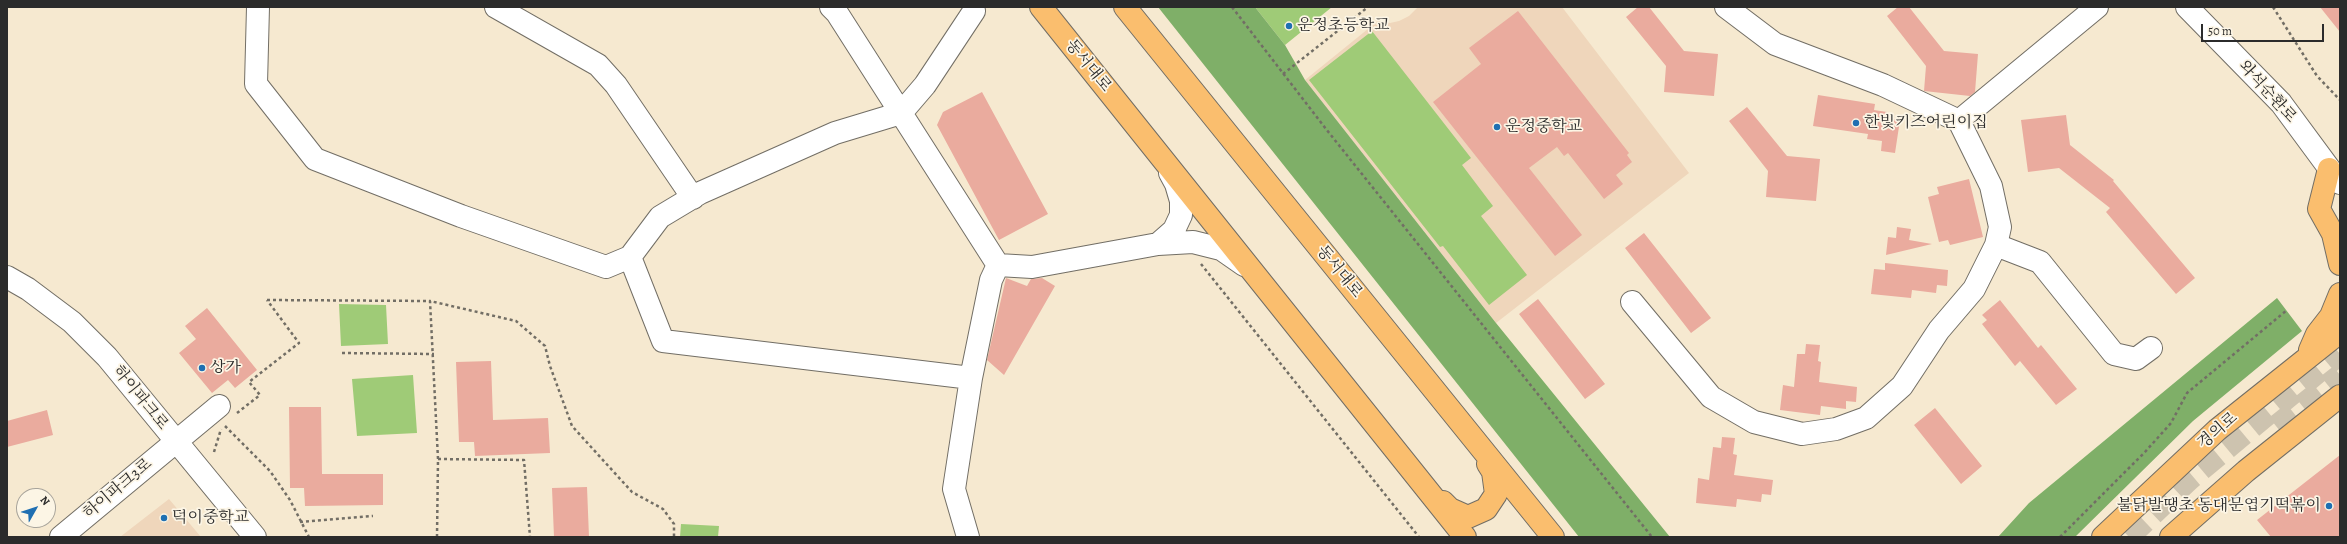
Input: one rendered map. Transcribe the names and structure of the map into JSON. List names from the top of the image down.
{
  "streets": {
    "main road": ["동서대로", "경의로"],
    "street": ["와석순환로", "하이파크로", "하이파크3로"]
  },
  "crossings": [
    ["하이파크로", "하이파크3로"]
  ],
  "places": [
    "운정초등학교",
    "한빛키즈어린이집",
    "운정중학교",
    "상가",
    "불닭발땡초 동대문엽기떡볶이",
    "덕이중학교"
  ],
  "scale_bar": "50 m",
  "north": "top right"
}
